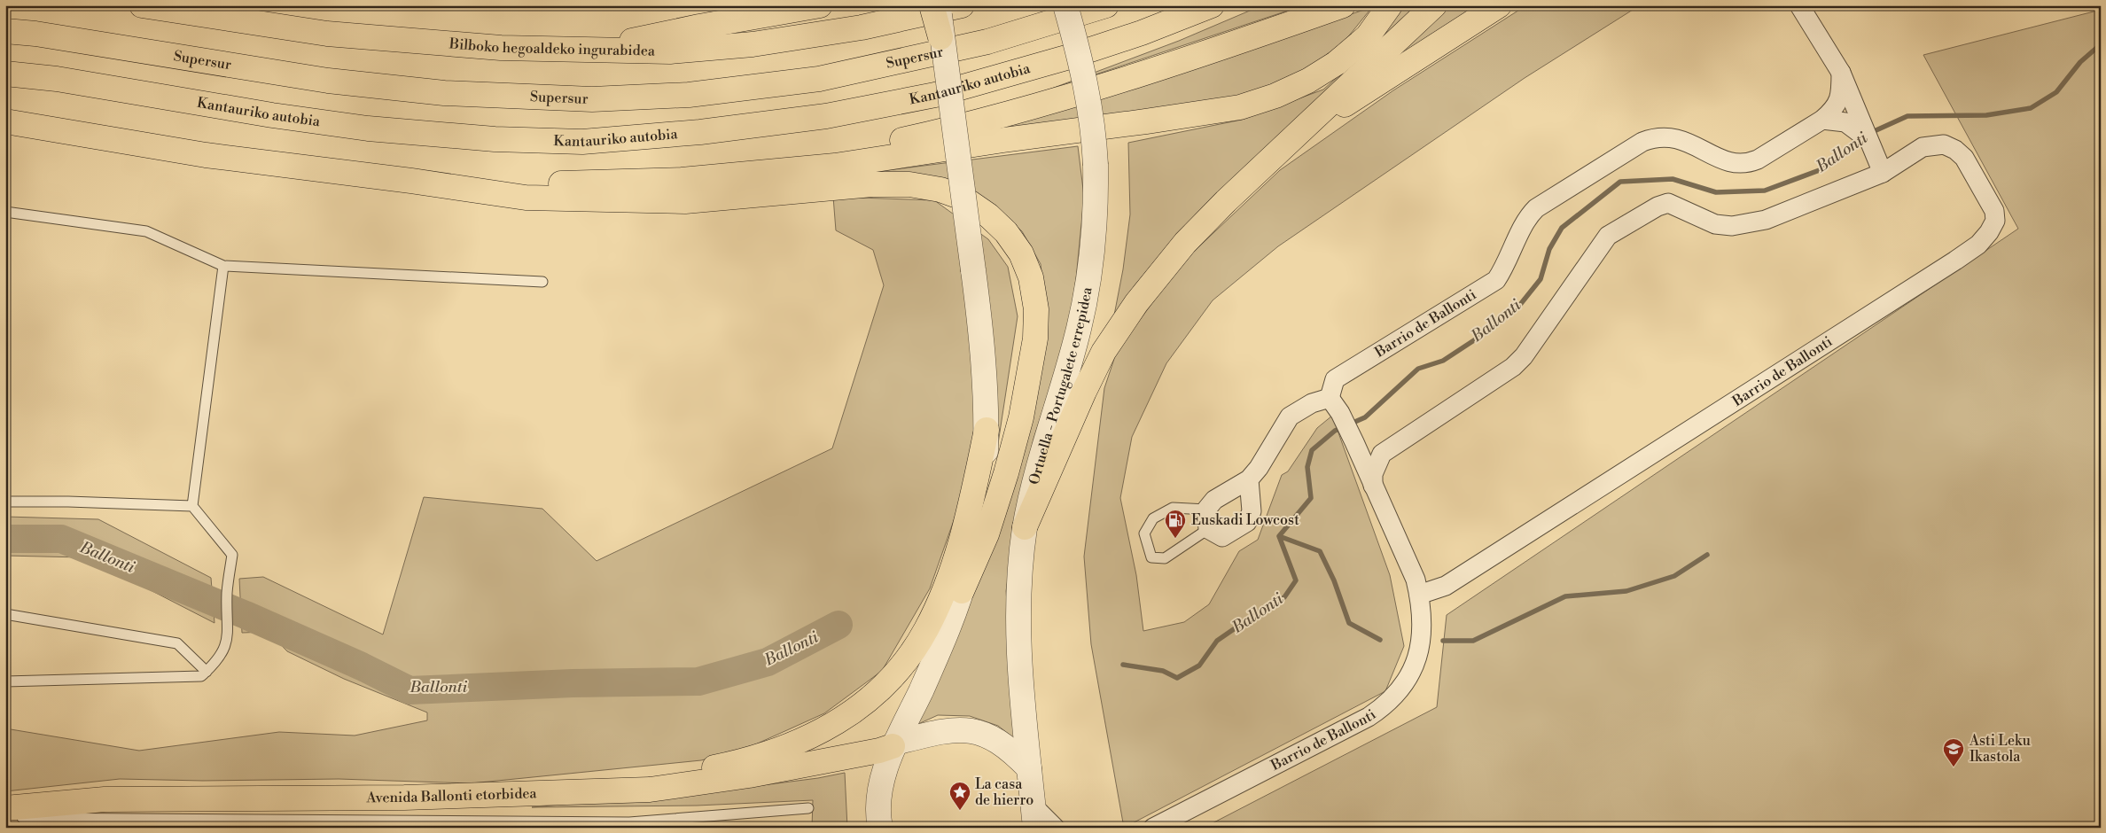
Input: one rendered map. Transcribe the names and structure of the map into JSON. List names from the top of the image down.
{
  "streets": {
    "main road": [
      "Bilboko hegoaldeko ingurabidea",
      "Supersur",
      "Kantauriko autobia",
      "Avenida Ballonti etorbidea"
    ],
    "street": ["Barrio de Ballonti", "Ortuella - Portugalete errepidea"]
  },
  "water": ["Ballonti"],
  "places": {
    "fuel station": ["Euskadi Lowcost"],
    "school or university": ["Asti Leku Ikastola"],
    "place": ["La casa de hierro"]
  }
}
